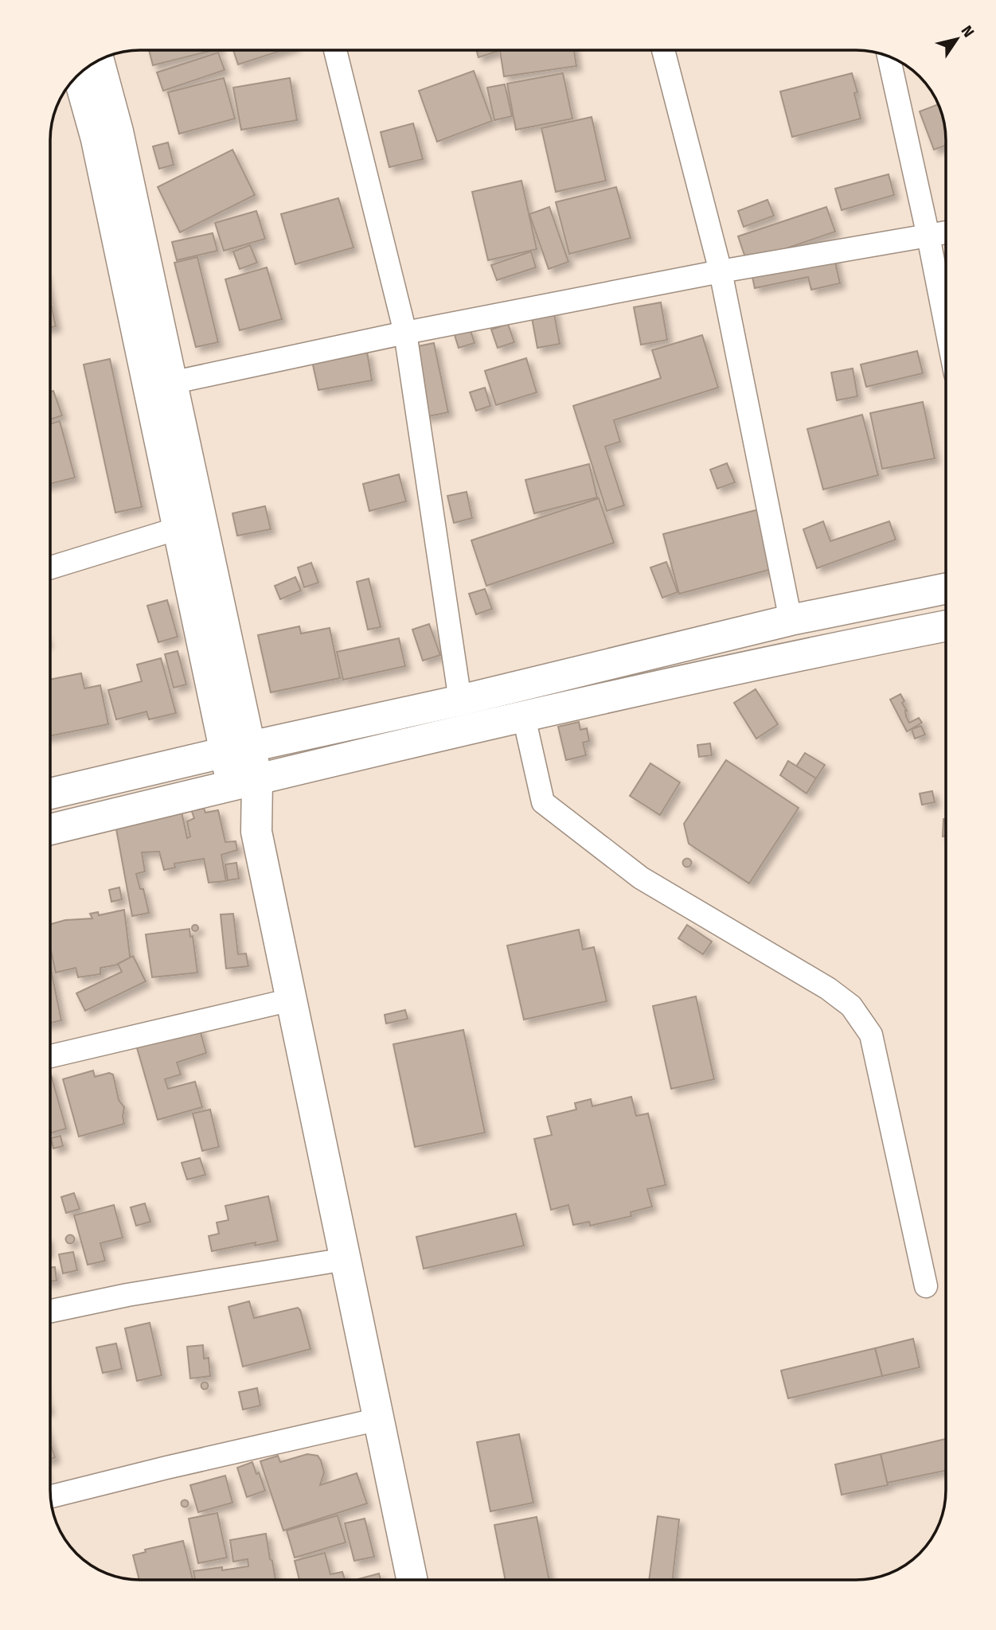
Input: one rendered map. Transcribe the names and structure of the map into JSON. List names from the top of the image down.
{
  "north": "top right"
}
